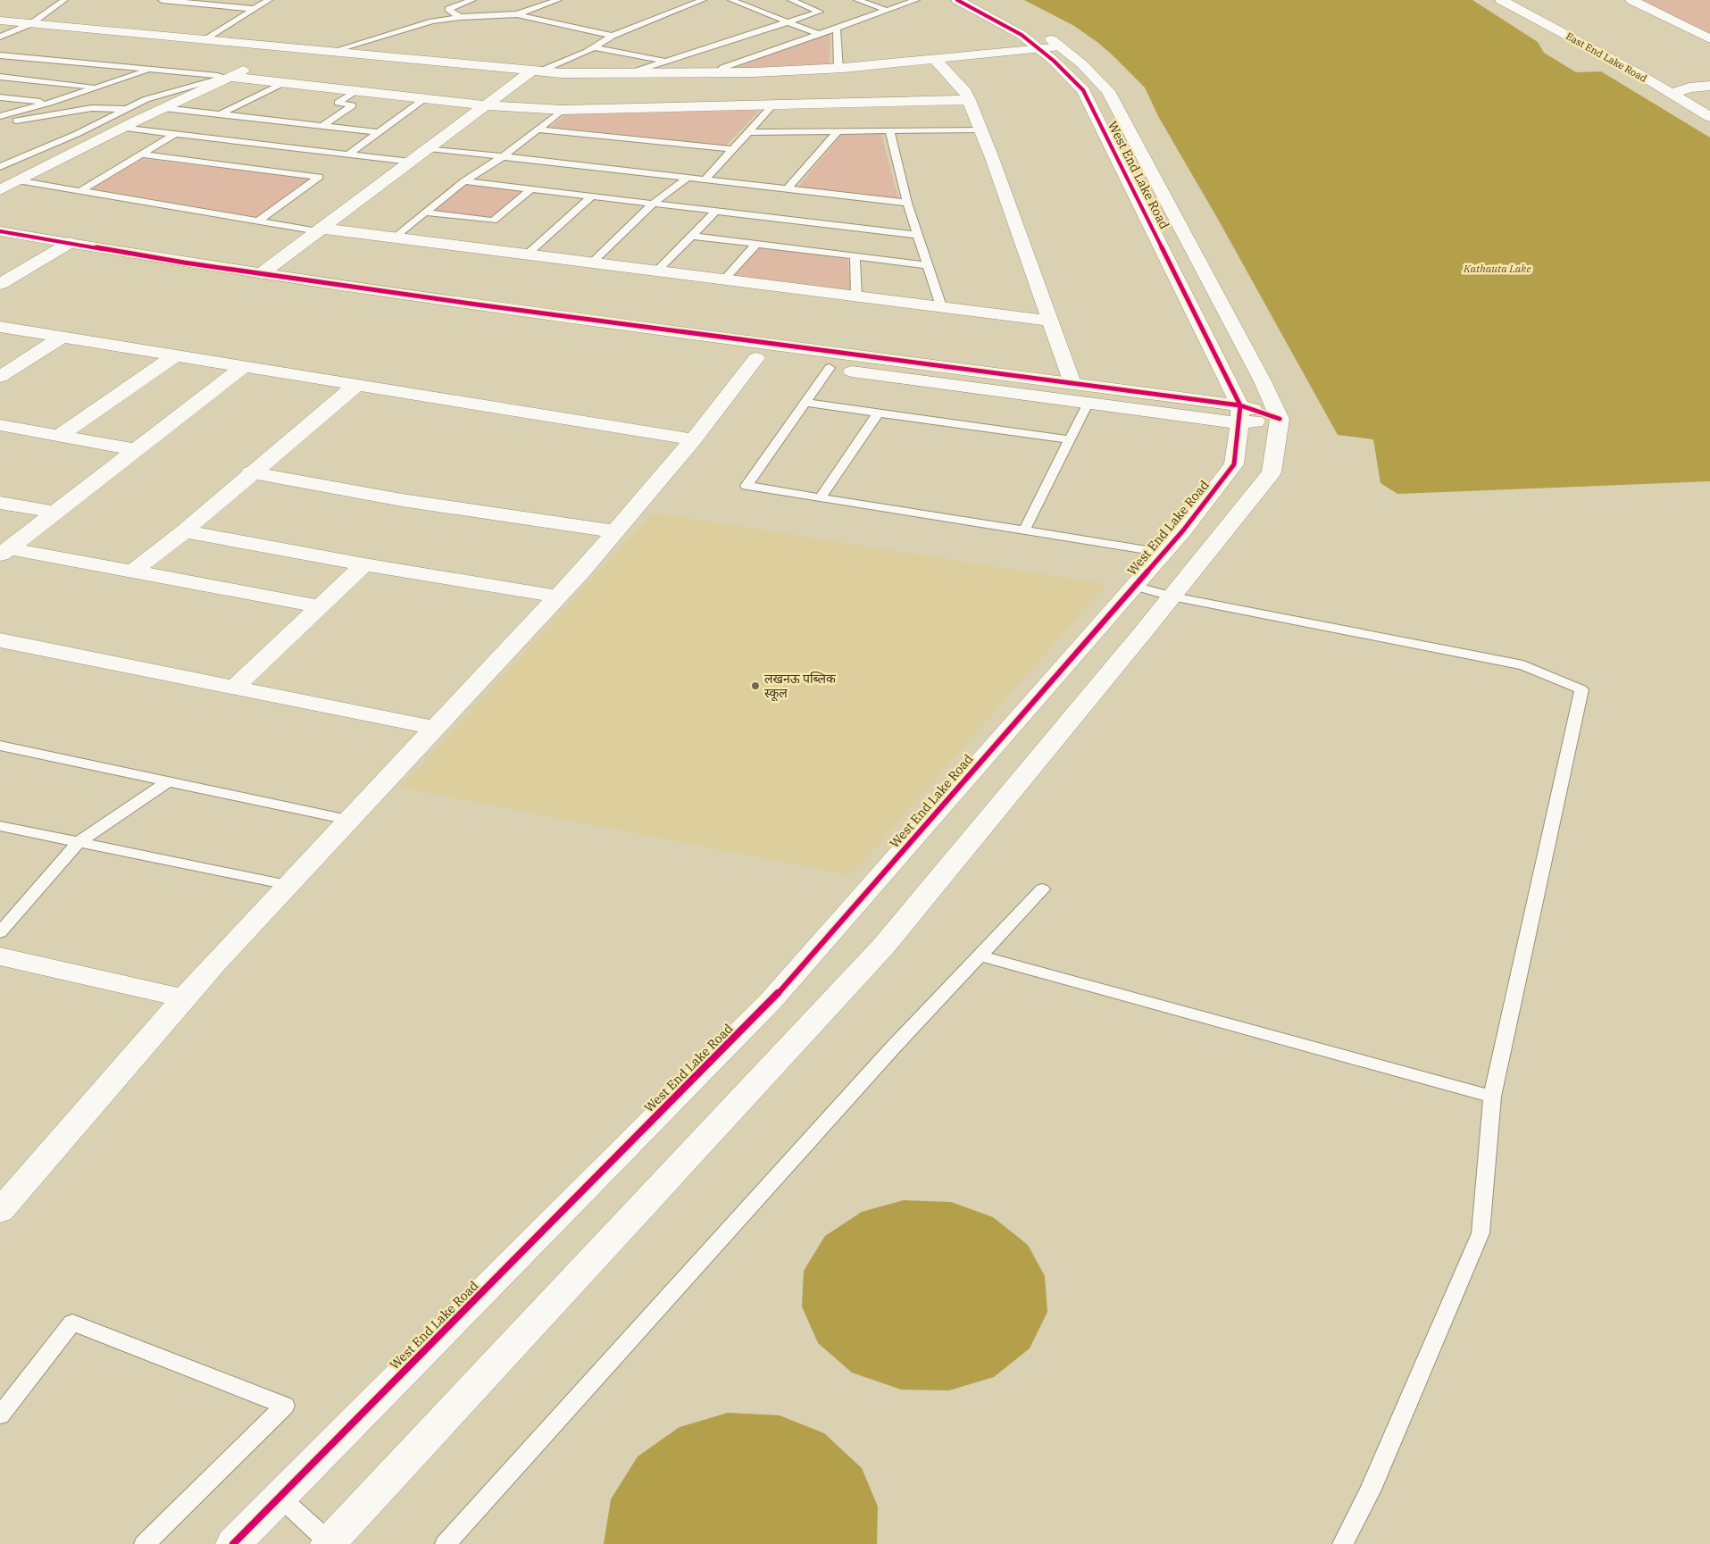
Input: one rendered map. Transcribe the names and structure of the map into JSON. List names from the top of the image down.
{
  "streets": {
    "street": ["East End Lake Road", "West End Lake Road"]
  },
  "water": ["Kathauta Lake"],
  "places": ["लखनऊ पब्लिक स्कूल"]
}
